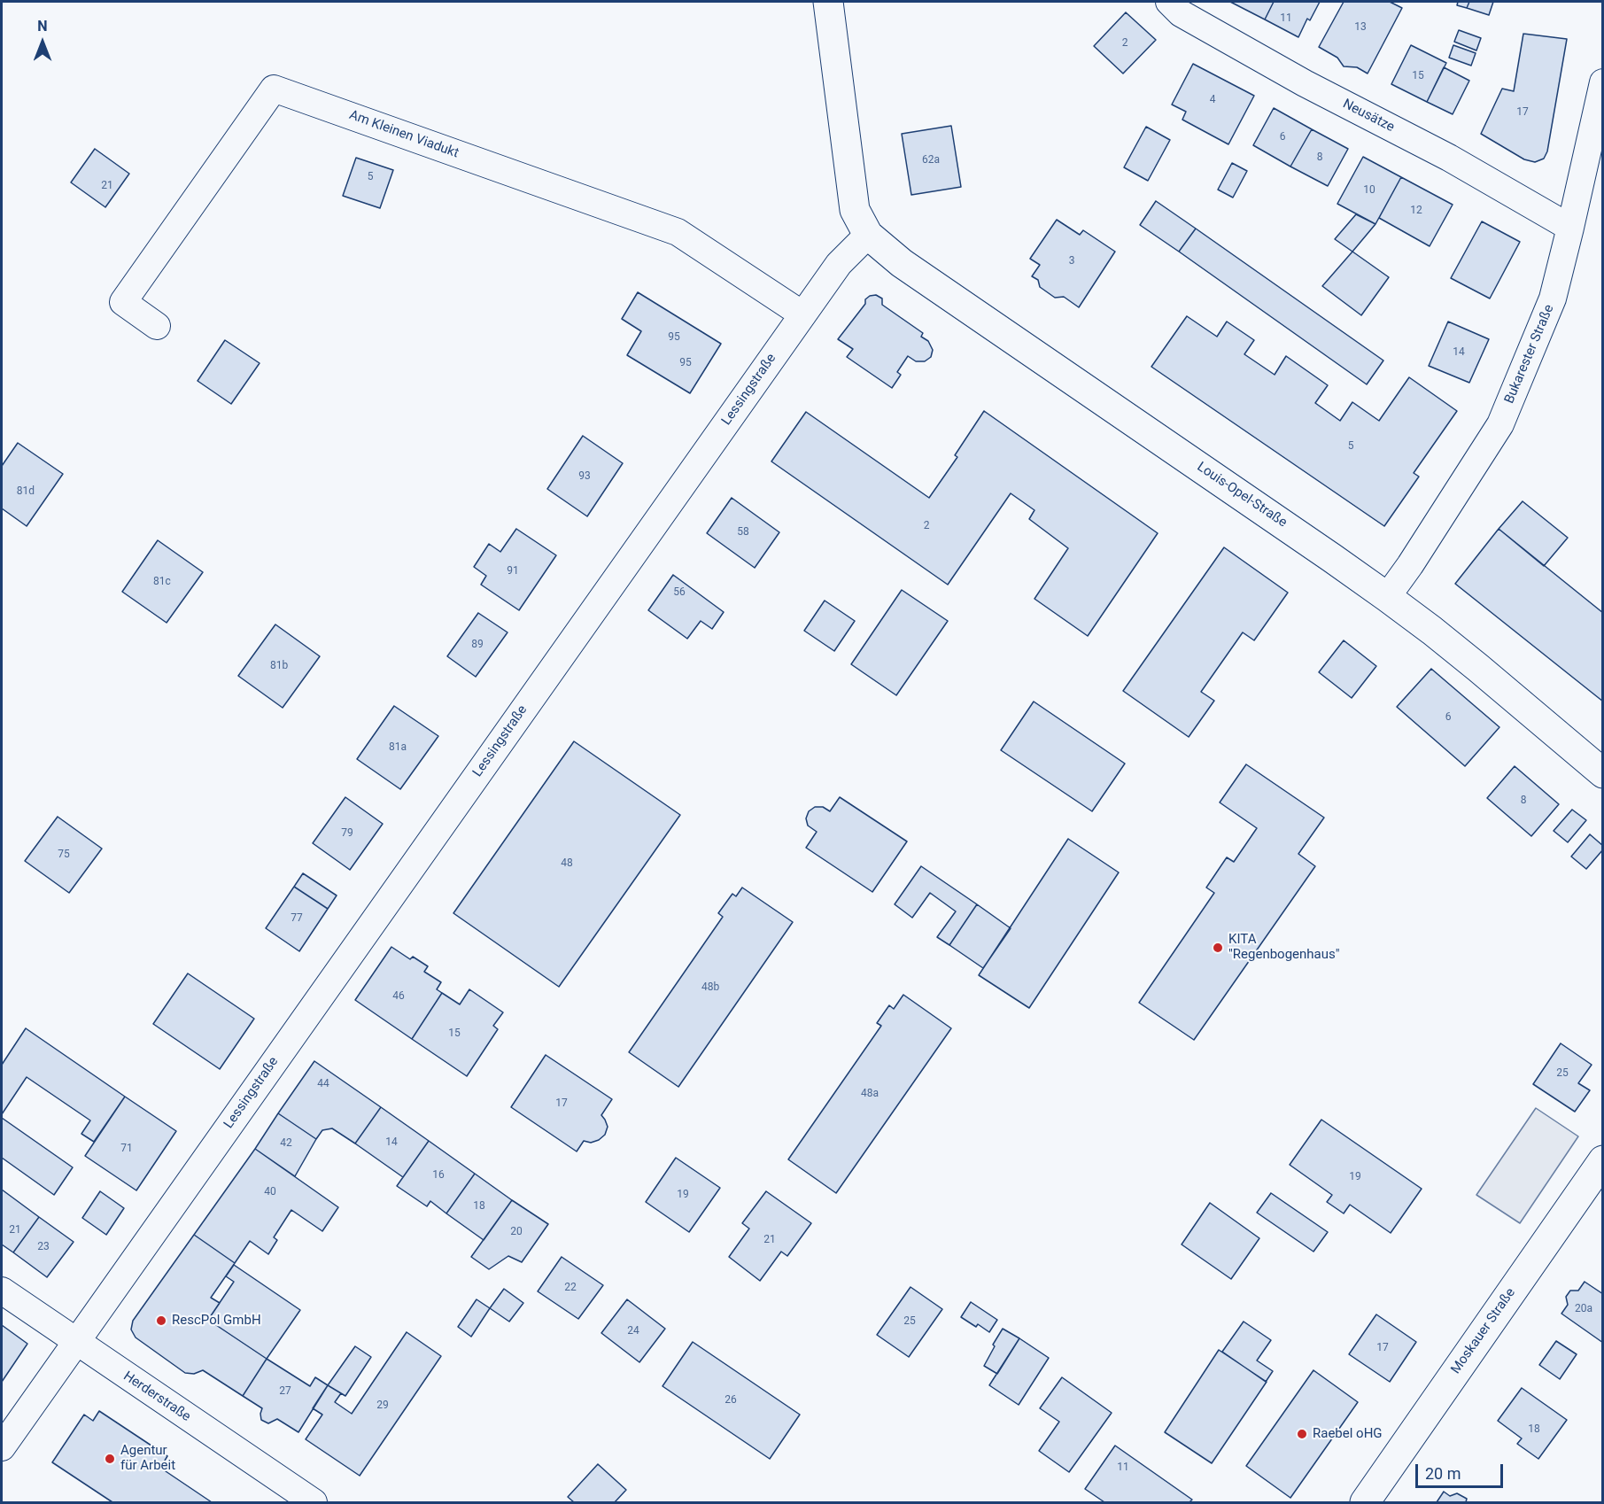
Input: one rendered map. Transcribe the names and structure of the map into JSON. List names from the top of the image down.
{
  "streets": {
    "main road": ["Louis-Opel-Straße", "Moskauer Straße"],
    "street": [
      "Neusätze",
      "Am Kleinen Viadukt",
      "Bukarester Straße",
      "Lessingstraße",
      "Herderstraße"
    ]
  },
  "crossings": [
    ["Neusätze", "Bukarester Straße"],
    ["Am Kleinen Viadukt", "Lessingstraße"],
    ["Bukarester Straße", "Louis-Opel-Straße"],
    ["Lessingstraße", "Louis-Opel-Straße"],
    ["Lessingstraße", "Herderstraße"]
  ],
  "places": [
    "KITA \"Regenbogenhaus\"",
    "RescPol GmbH",
    "Raebel oHG",
    "Agentur für Arbeit"
  ],
  "house_numbers": [
    "11",
    "13",
    "2",
    "15",
    "4",
    "17",
    "6",
    "8",
    "62a",
    "5",
    "21",
    "10",
    "12",
    "3",
    "95",
    "14",
    "95",
    "5",
    "93",
    "81d",
    "2",
    "58",
    "91",
    "81c",
    "56",
    "89",
    "81b",
    "6",
    "81a",
    "8",
    "79",
    "75",
    "48",
    "77",
    "48b",
    "46",
    "15",
    "25",
    "44",
    "48a",
    "17",
    "14",
    "42",
    "71",
    "16",
    "19",
    "40",
    "19",
    "18",
    "21",
    "20",
    "21",
    "23",
    "22",
    "20a",
    "25",
    "24",
    "17",
    "27",
    "26",
    "29",
    "18",
    "11"
  ],
  "scale_bar": "20 m",
  "north": "top"
}
